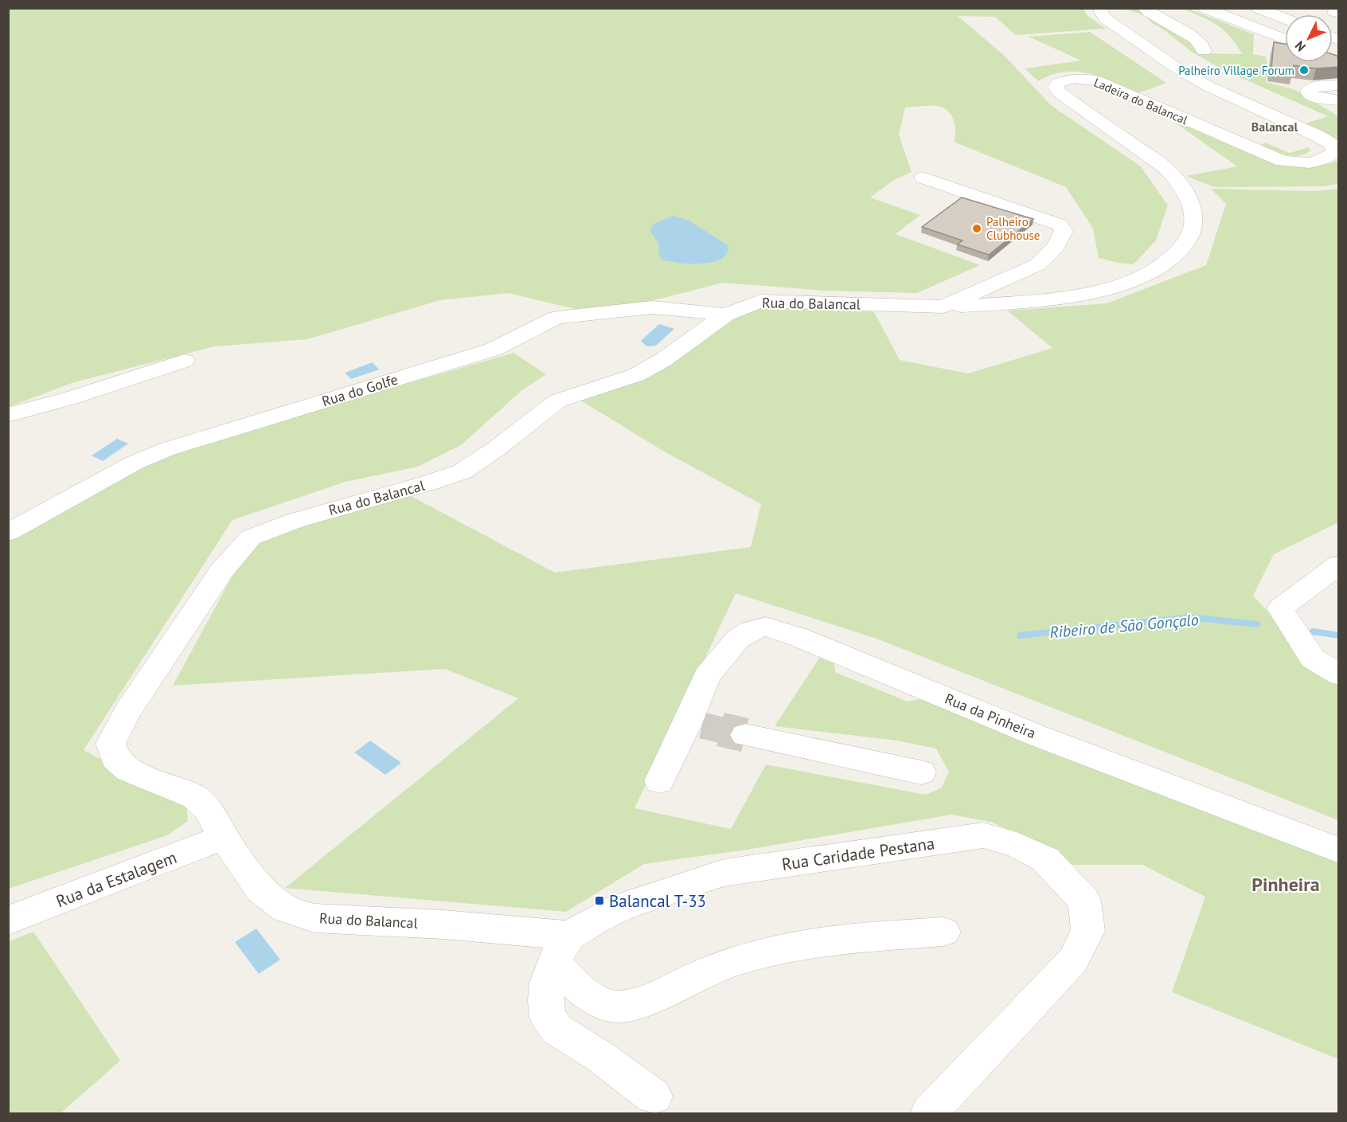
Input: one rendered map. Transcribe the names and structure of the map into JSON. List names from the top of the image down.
{
  "streets": {
    "street": [
      "Ladeira do Balancal",
      "Rua do Balancal",
      "Rua do Golfe",
      "Rua da Pinheira",
      "Rua Caridade Pestana",
      "Rua da Estalagem"
    ]
  },
  "crossings": [
    ["Ladeira do Balancal", "Rua do Balancal"],
    ["Rua do Balancal", "Rua do Golfe"],
    ["Rua do Balancal", "Rua Caridade Pestana"],
    ["Rua do Balancal", "Rua da Estalagem"]
  ],
  "districts": ["Balancal", "Pinheira"],
  "water": ["Ribeiro de São Gonçalo"],
  "places": {
    "other": ["Palheiro Village Forum", "Palheiro Clubhouse"],
    "transit": ["Balancal T-33"]
  },
  "north": "bottom left"
}
